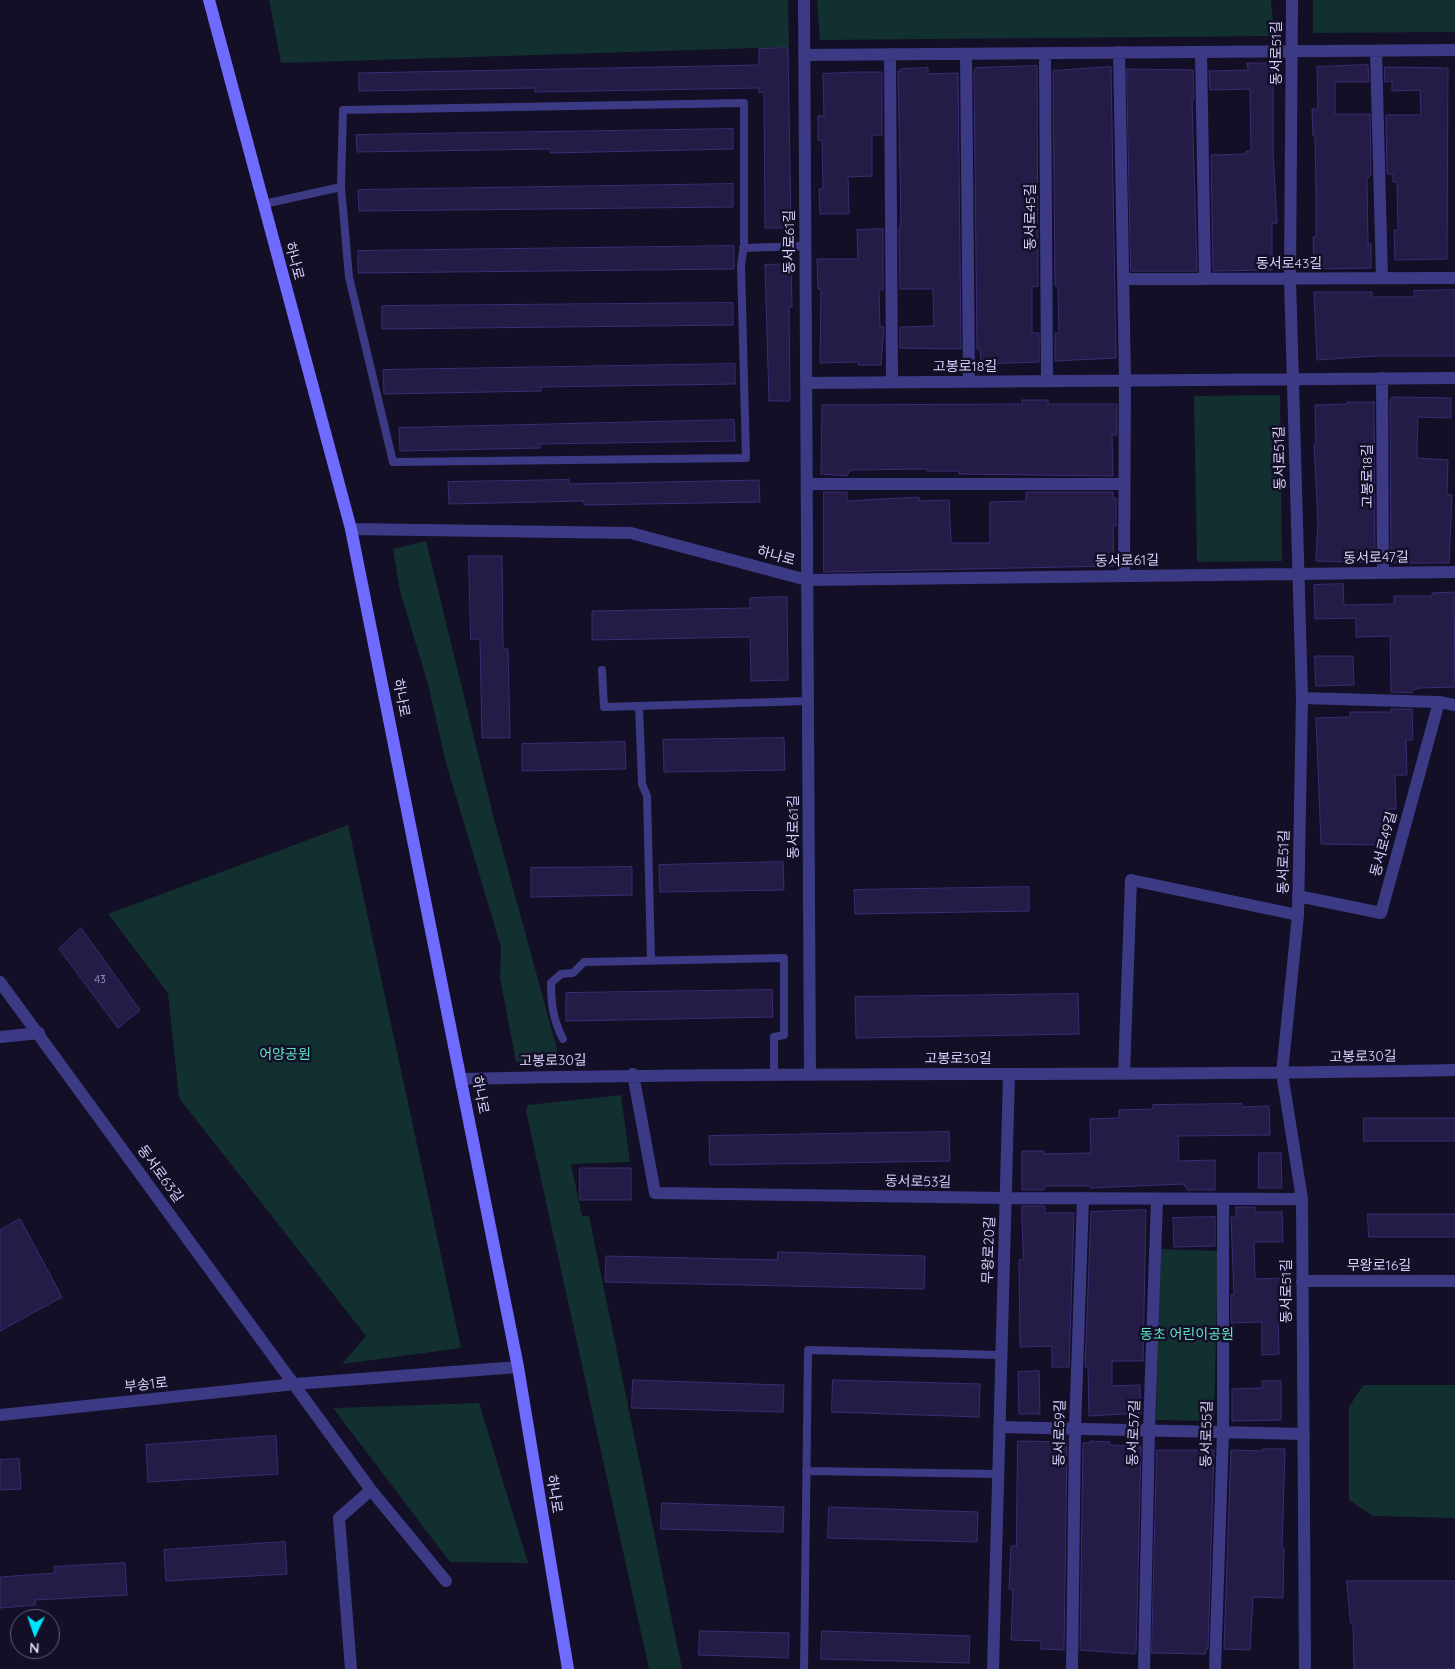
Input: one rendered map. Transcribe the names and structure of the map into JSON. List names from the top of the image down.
{
  "streets": {
    "street": [
      "동서로51길",
      "동서로45길",
      "동서로61길",
      "하나로",
      "동서로43길",
      "고봉로18길",
      "동서로47길",
      "동서로49길",
      "고봉로30길",
      "동서로63길",
      "동서로53길",
      "무왕로20길",
      "무왕로16길",
      "부송1로",
      "동서로59길",
      "동서로57길",
      "동서로55길"
    ]
  },
  "crossings": [
    ["동서로51길", "동서로61길"],
    ["동서로51길", "동서로43길"],
    ["동서로51길", "고봉로18길"],
    ["동서로51길", "동서로47길"],
    ["동서로51길", "동서로49길"],
    ["동서로51길", "고봉로30길"],
    ["동서로51길", "동서로53길"],
    ["동서로51길", "무왕로16길"],
    ["동서로45길", "고봉로18길"],
    ["동서로61길", "하나로"],
    ["동서로61길", "고봉로18길"],
    ["동서로61길", "동서로47길"],
    ["동서로61길", "고봉로30길"],
    ["하나로", "고봉로30길"],
    ["하나로", "부송1로"],
    ["고봉로18길", "동서로47길"],
    ["고봉로30길", "동서로53길"],
    ["고봉로30길", "무왕로20길"],
    ["동서로63길", "부송1로"],
    ["동서로53길", "무왕로20길"],
    ["동서로53길", "동서로59길"],
    ["동서로53길", "동서로57길"],
    ["동서로53길", "동서로55길"]
  ],
  "parks": ["어양공원", "동초 어린이공원"],
  "house_numbers": ["43"],
  "north": "bottom"
}
